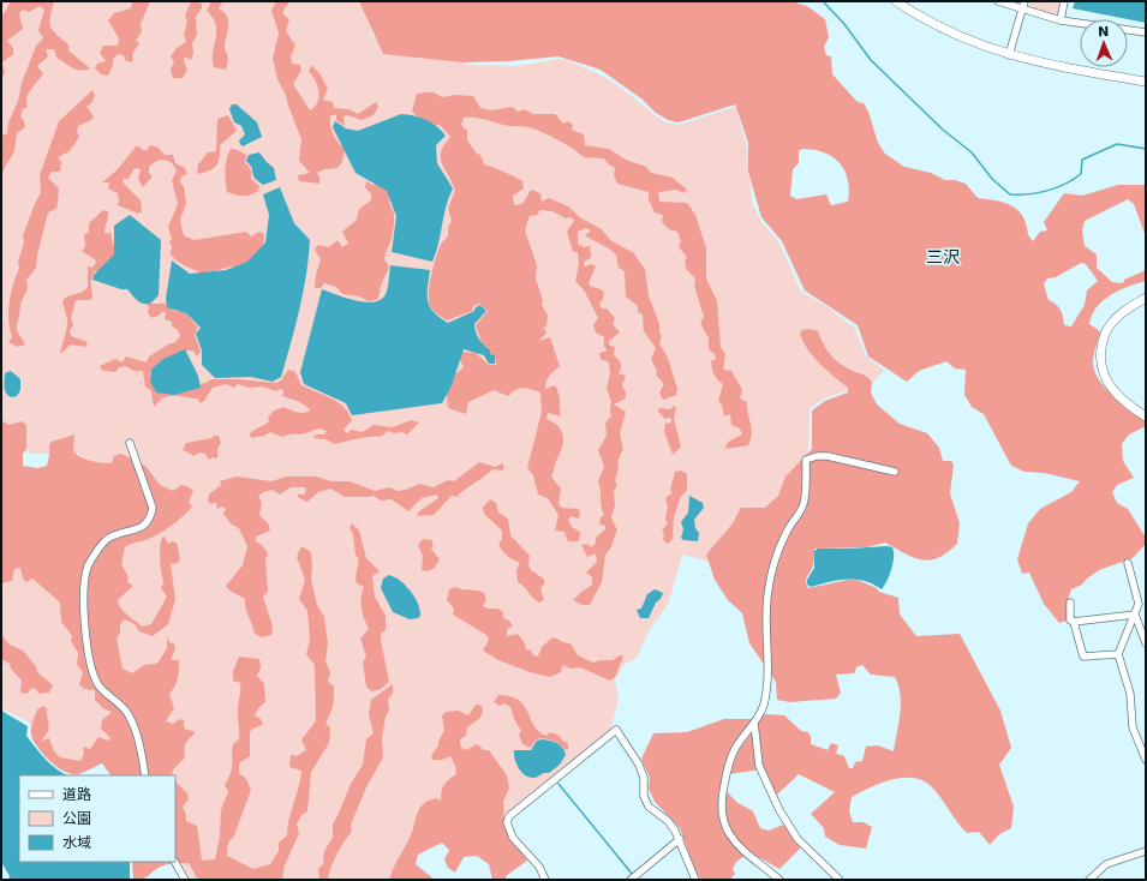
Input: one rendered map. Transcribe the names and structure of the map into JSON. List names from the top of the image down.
{
  "districts": ["三沢"],
  "legend": ["道路", "公園", "水域"],
  "north": "top"
}
